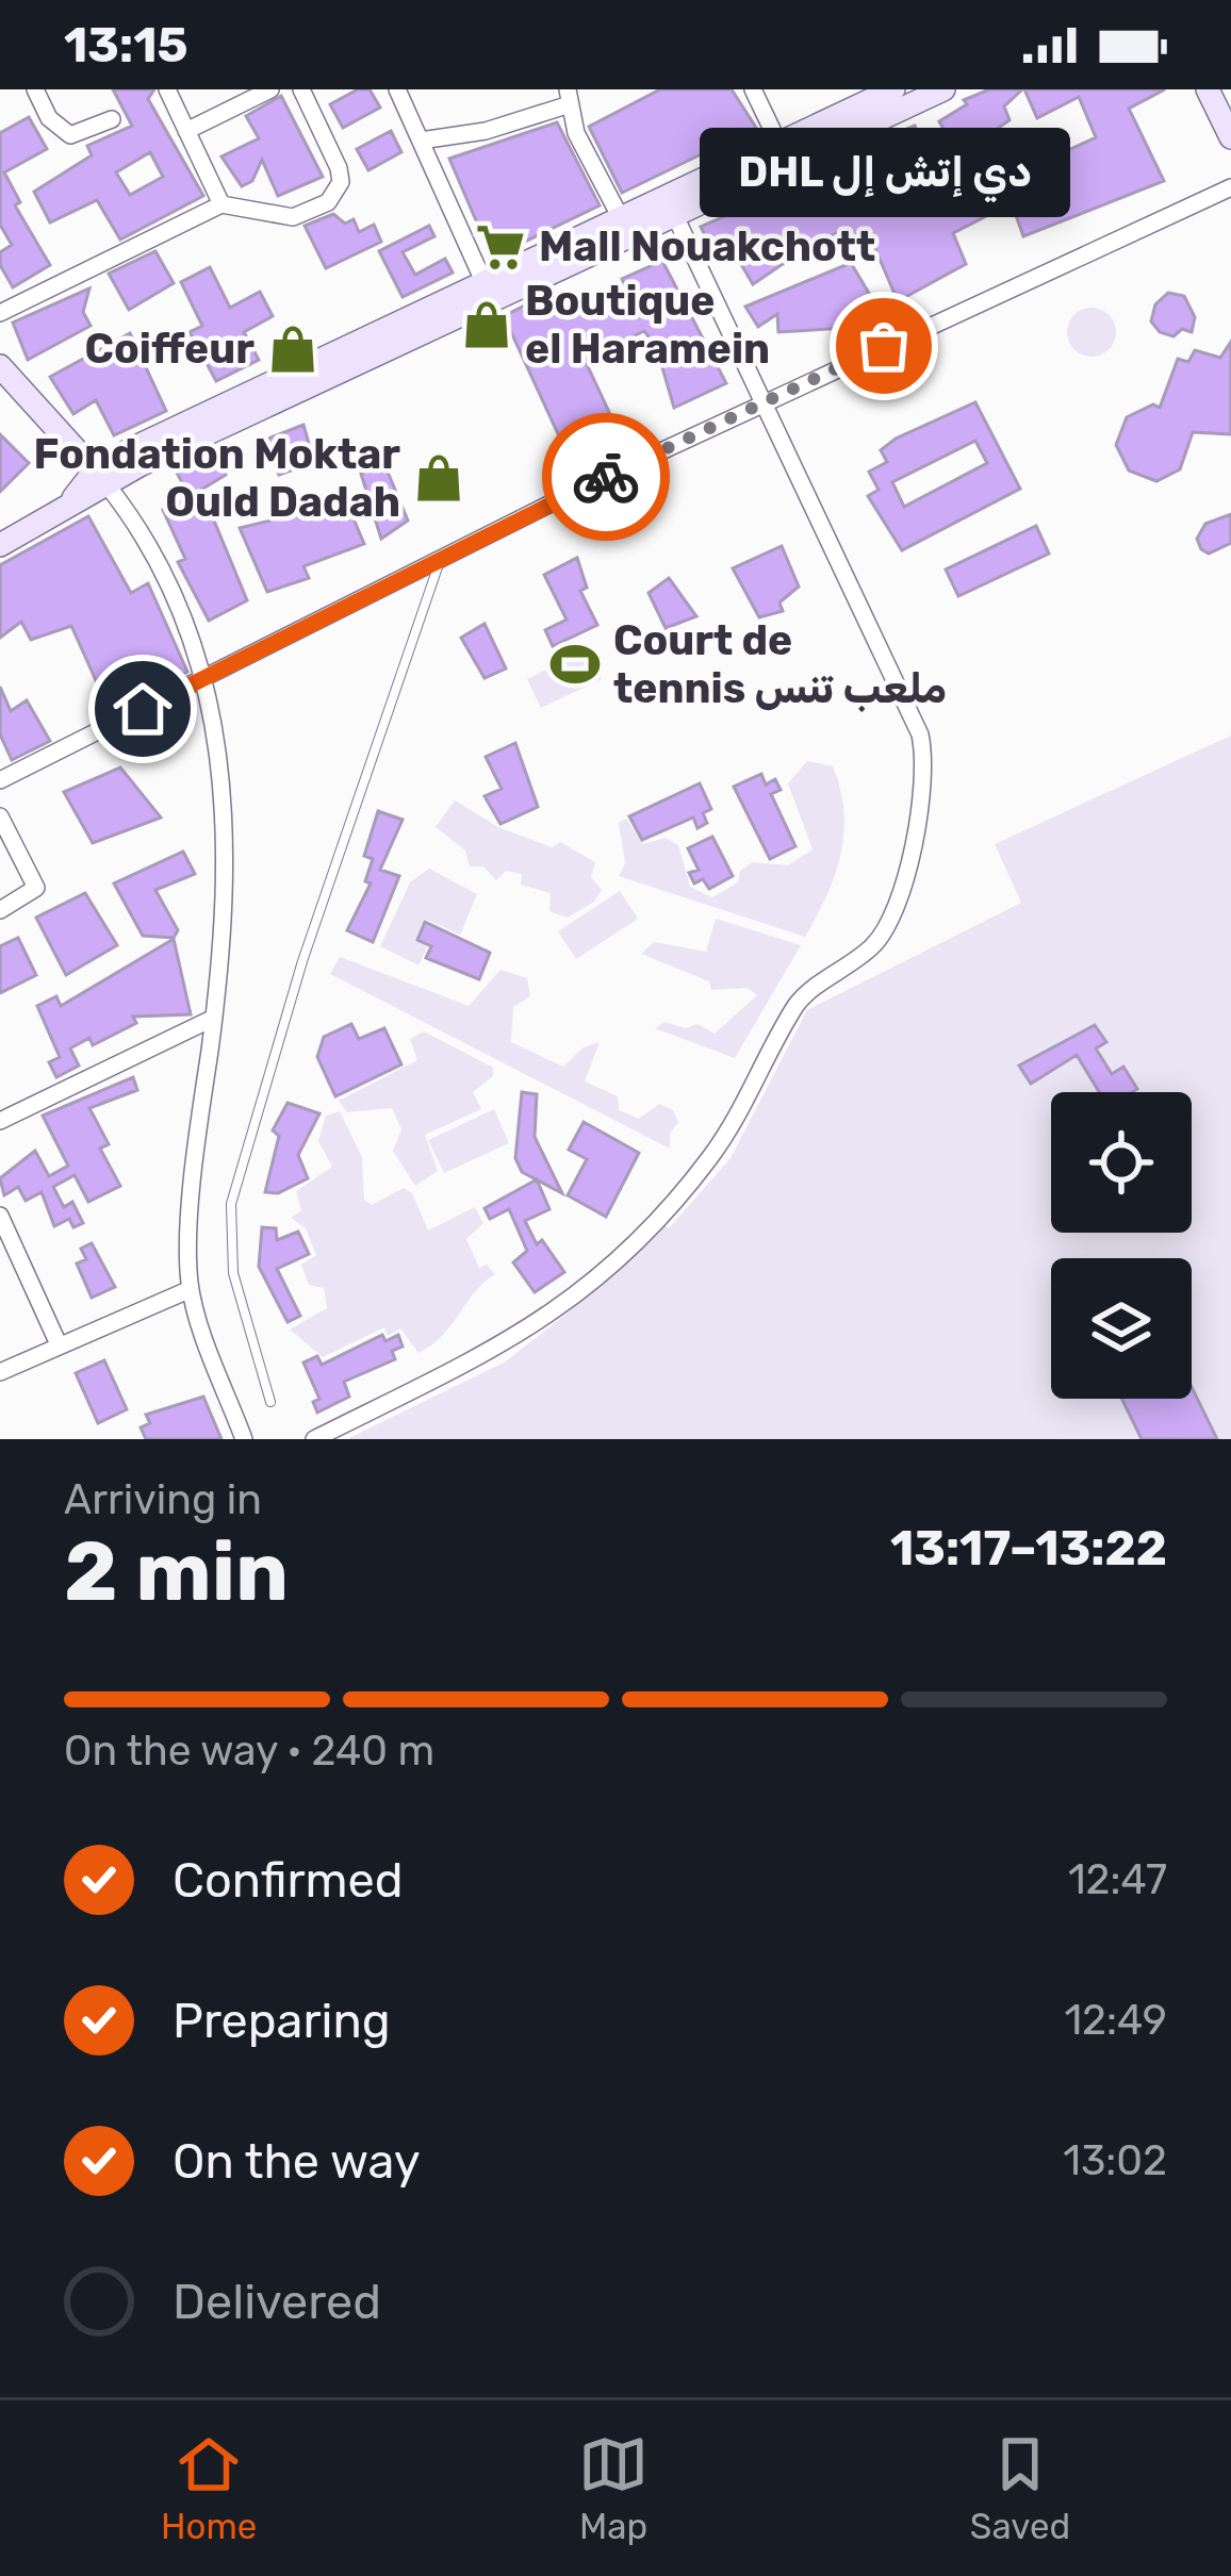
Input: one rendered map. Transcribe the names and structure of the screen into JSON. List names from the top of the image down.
{
  "places": {
    "supermarket": ["Mall Nouakchott"],
    "shop": ["Boutique el Haramein", "Coiffeur", "Fondation Moktar Ould Dadah"],
    "other": ["DHL دي إتش إل"],
    "sports": ["Court de tennis ملعب تنس"]
  },
  "page": {
    "status": "13:15",
    "bubble": "DHL دي إتش إل",
    "heading": ["2 min", "Arriving in", "13:17–13:22"],
    "bar": "On the way · 240 m",
    "list": [
      ["Confirmed", "12:47"],
      ["Preparing", "12:49"],
      ["On the way", "13:02"],
      "Delivered"
    ],
    "tabs": ["Home", "Map", "Saved"]
  }
}
